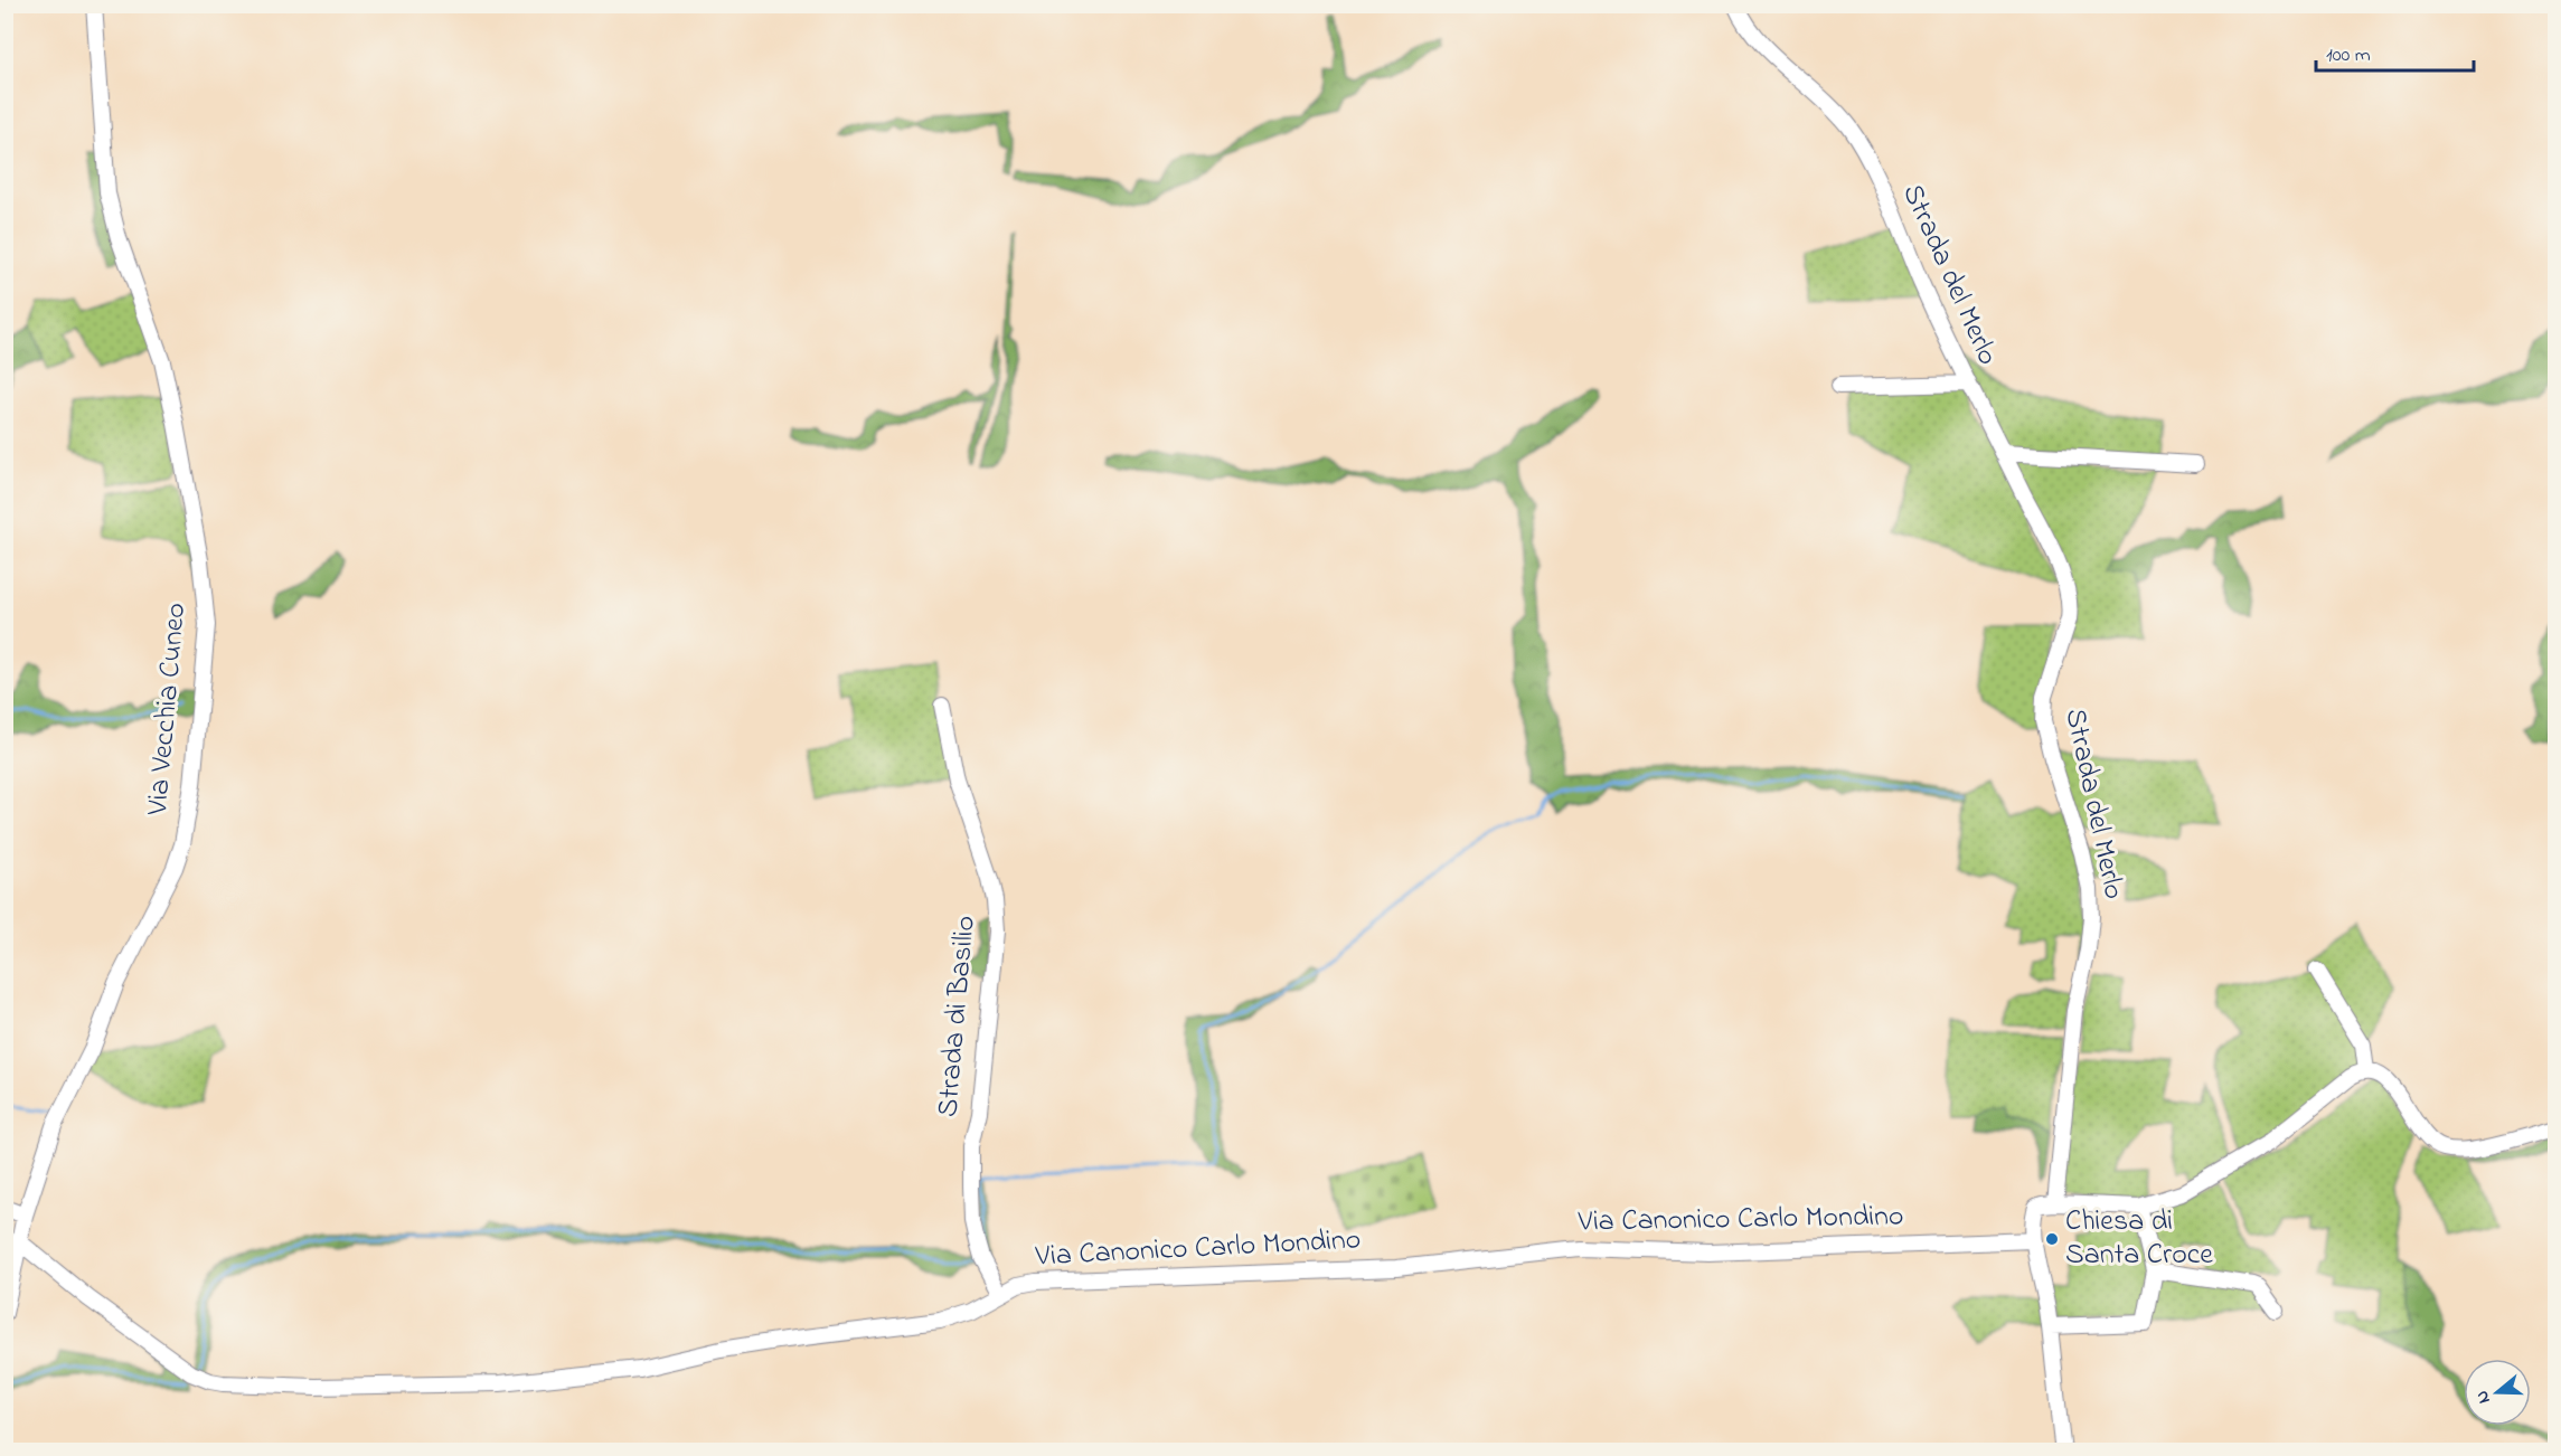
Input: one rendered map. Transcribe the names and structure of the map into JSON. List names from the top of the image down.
{
  "streets": {
    "street": [
      "Strada del Merlo",
      "Via Vecchia Cuneo",
      "Strada di Basilio",
      "Via Canonico Carlo Mondino"
    ]
  },
  "crossings": [
    ["Via Vecchia Cuneo", "Via Canonico Carlo Mondino"],
    ["Strada di Basilio", "Via Canonico Carlo Mondino"]
  ],
  "places": ["Chiesa di Santa Croce"],
  "scale_bar": "100 m",
  "north": "left"
}
